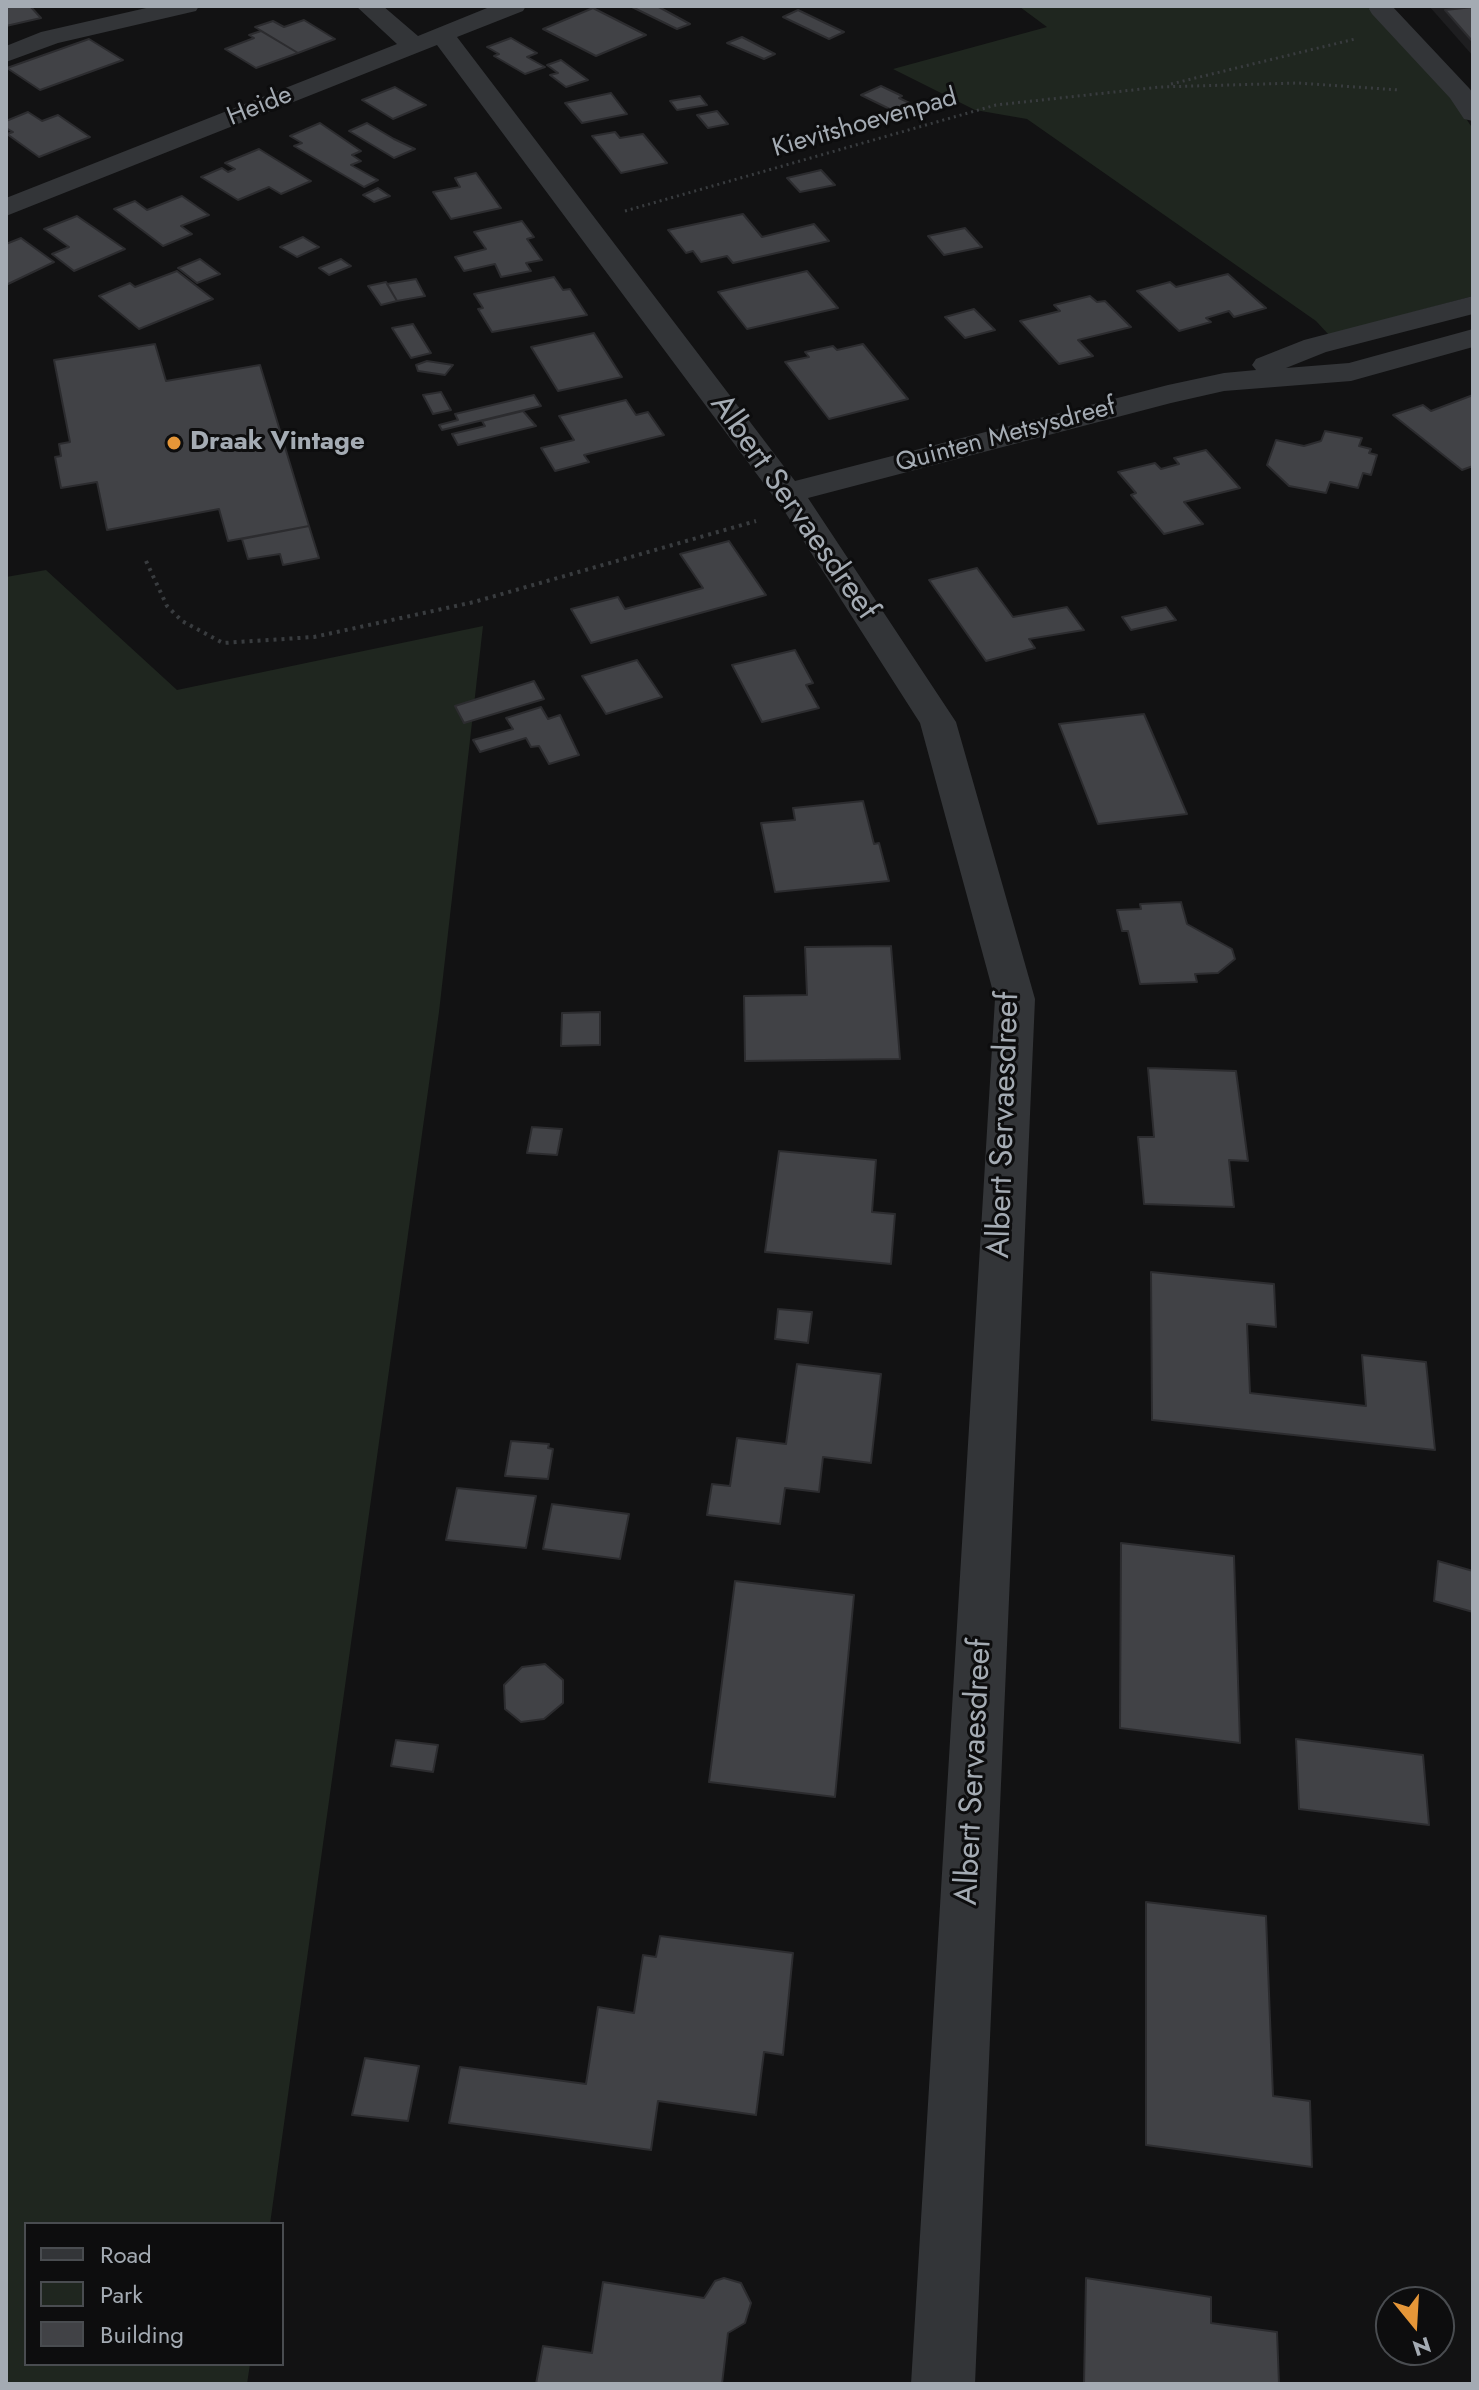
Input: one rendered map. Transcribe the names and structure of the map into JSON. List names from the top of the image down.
{
  "streets": {
    "street": ["Heide", "Quinten Metsysdreef", "Albert Servaesdreef"],
    "path": ["Kievitshoevenpad"]
  },
  "crossings": [
    ["Heide", "Albert Servaesdreef"],
    ["Kievitshoevenpad", "Albert Servaesdreef"],
    ["Quinten Metsysdreef", "Albert Servaesdreef"]
  ],
  "places": ["Draak Vintage"],
  "legend": ["Road", "Park", "Building"],
  "north": "bottom"
}
